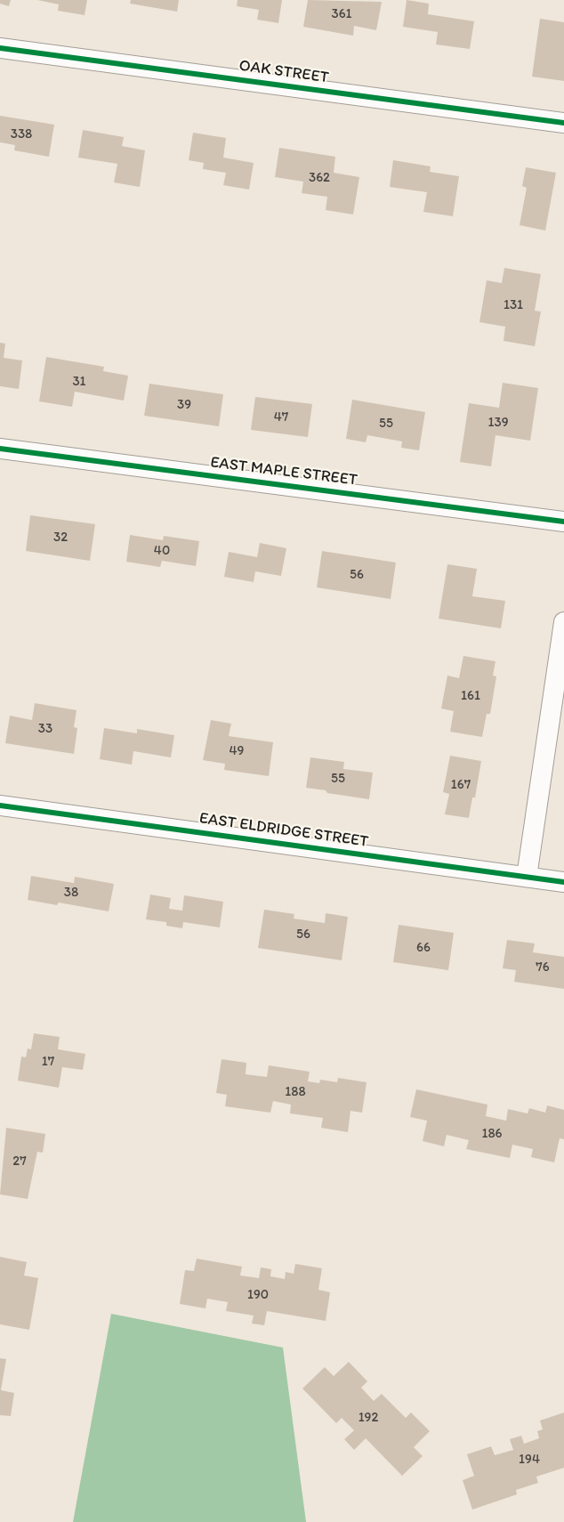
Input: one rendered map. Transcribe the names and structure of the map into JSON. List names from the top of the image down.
{
  "streets": {
    "street": ["OAK STREET", "EAST MAPLE STREET", "EAST ELDRIDGE STREET"]
  },
  "house_numbers": [
    "361",
    "338",
    "362",
    "131",
    "31",
    "39",
    "47",
    "139",
    "55",
    "32",
    "40",
    "56",
    "161",
    "33",
    "49",
    "55",
    "167",
    "38",
    "56",
    "66",
    "76",
    "17",
    "188",
    "186",
    "27",
    "190",
    "192",
    "194"
  ]
}
